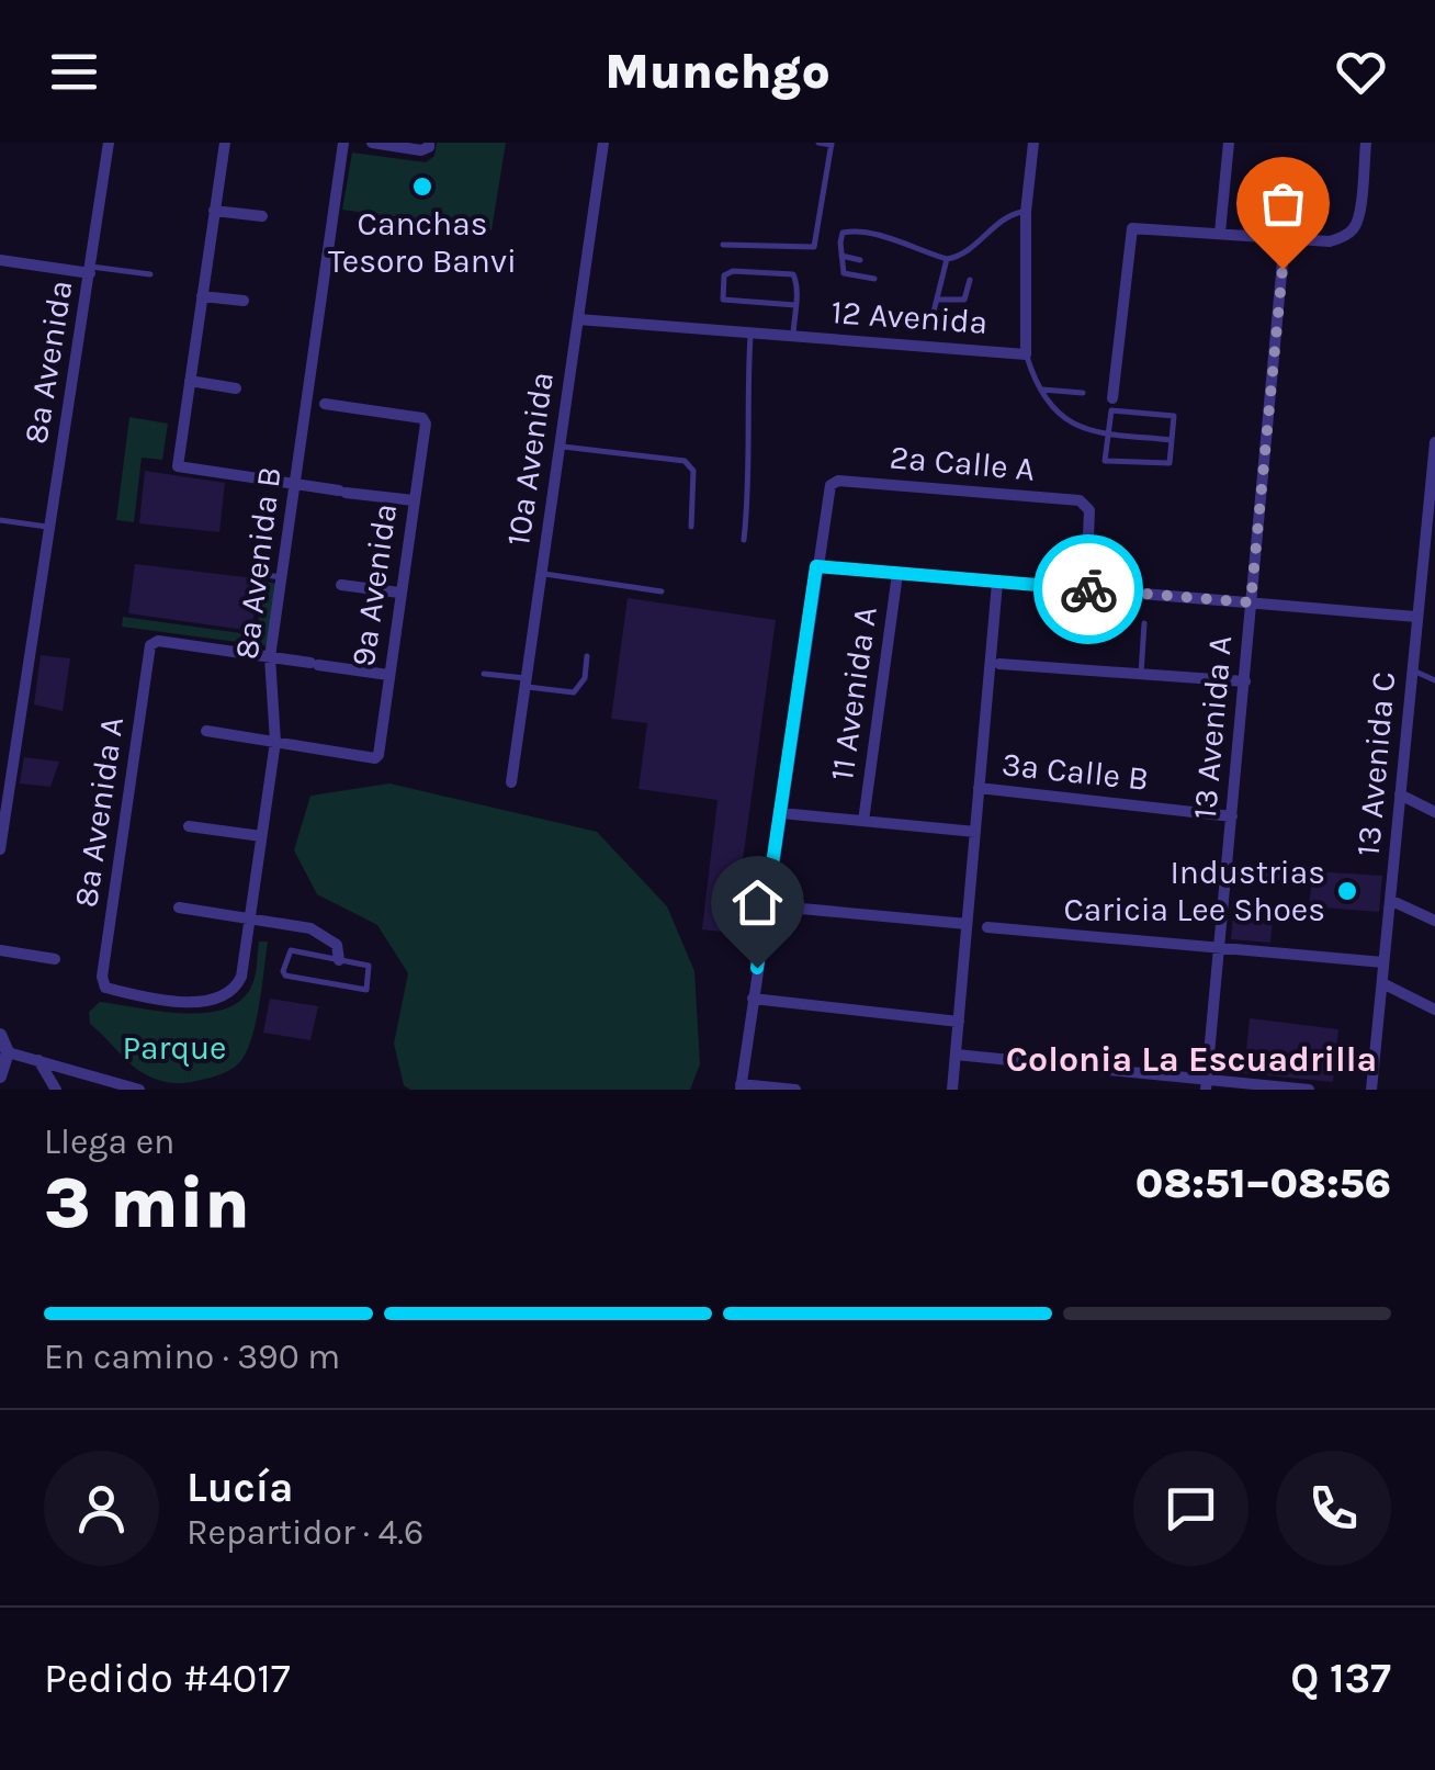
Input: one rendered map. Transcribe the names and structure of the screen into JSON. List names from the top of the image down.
{
  "streets": {
    "street": [
      "12 Avenida",
      "8a Avenida",
      "10a Avenida",
      "2a Calle A",
      "8a Avenida B",
      "9a Avenida",
      "11 Avenida A",
      "13 Avenida A",
      "13 Avenida C",
      "3a Calle B",
      "8a Avenida A"
    ]
  },
  "crossings": [
    ["12 Avenida", "10a Avenida"],
    ["8a Avenida B", "9a Avenida"],
    ["8a Avenida B", "8a Avenida A"],
    ["13 Avenida A", "3a Calle B"]
  ],
  "districts": ["Colonia La Escuadrilla"],
  "parks": ["Parque"],
  "places": ["Canchas Tesoro Banvi", "Industrias Caricia Lee Shoes"],
  "page": {
    "header": "Munchgo",
    "heading": ["3 min", "Llega en", "08:51–08:56"],
    "panel": [
      "Lucía",
      "Repartidor · 4.6",
      "Pedido #4017",
      "Q 137"
    ],
    "bar": "En camino · 390 m"
  }
}
